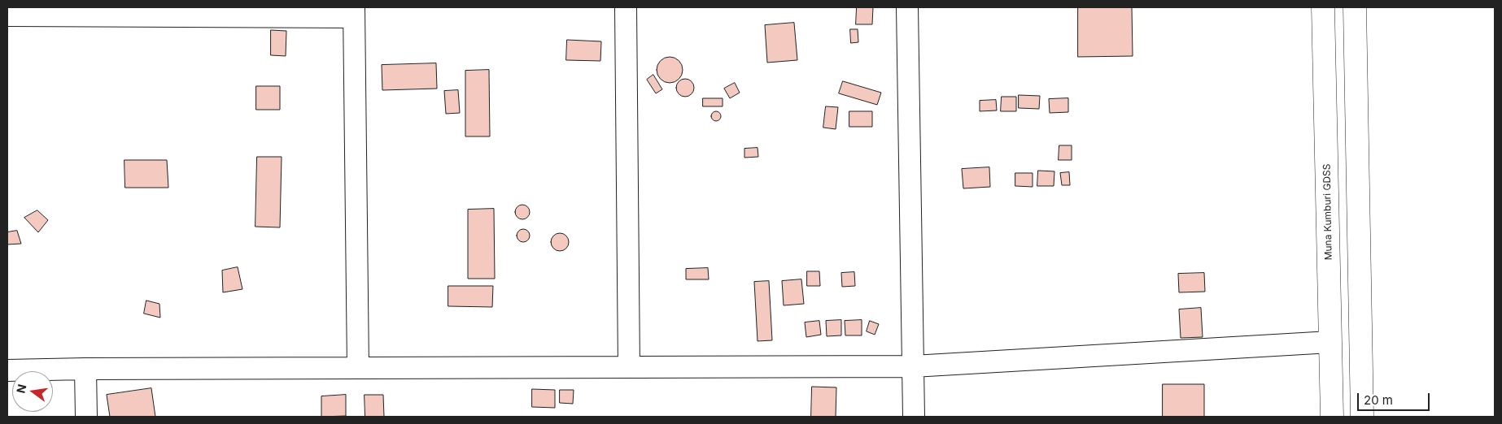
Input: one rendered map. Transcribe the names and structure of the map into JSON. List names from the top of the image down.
{
  "streets": {
    "highway": ["Muna Kumburi GDSS"]
  },
  "scale_bar": "20 m",
  "north": "left"
}
